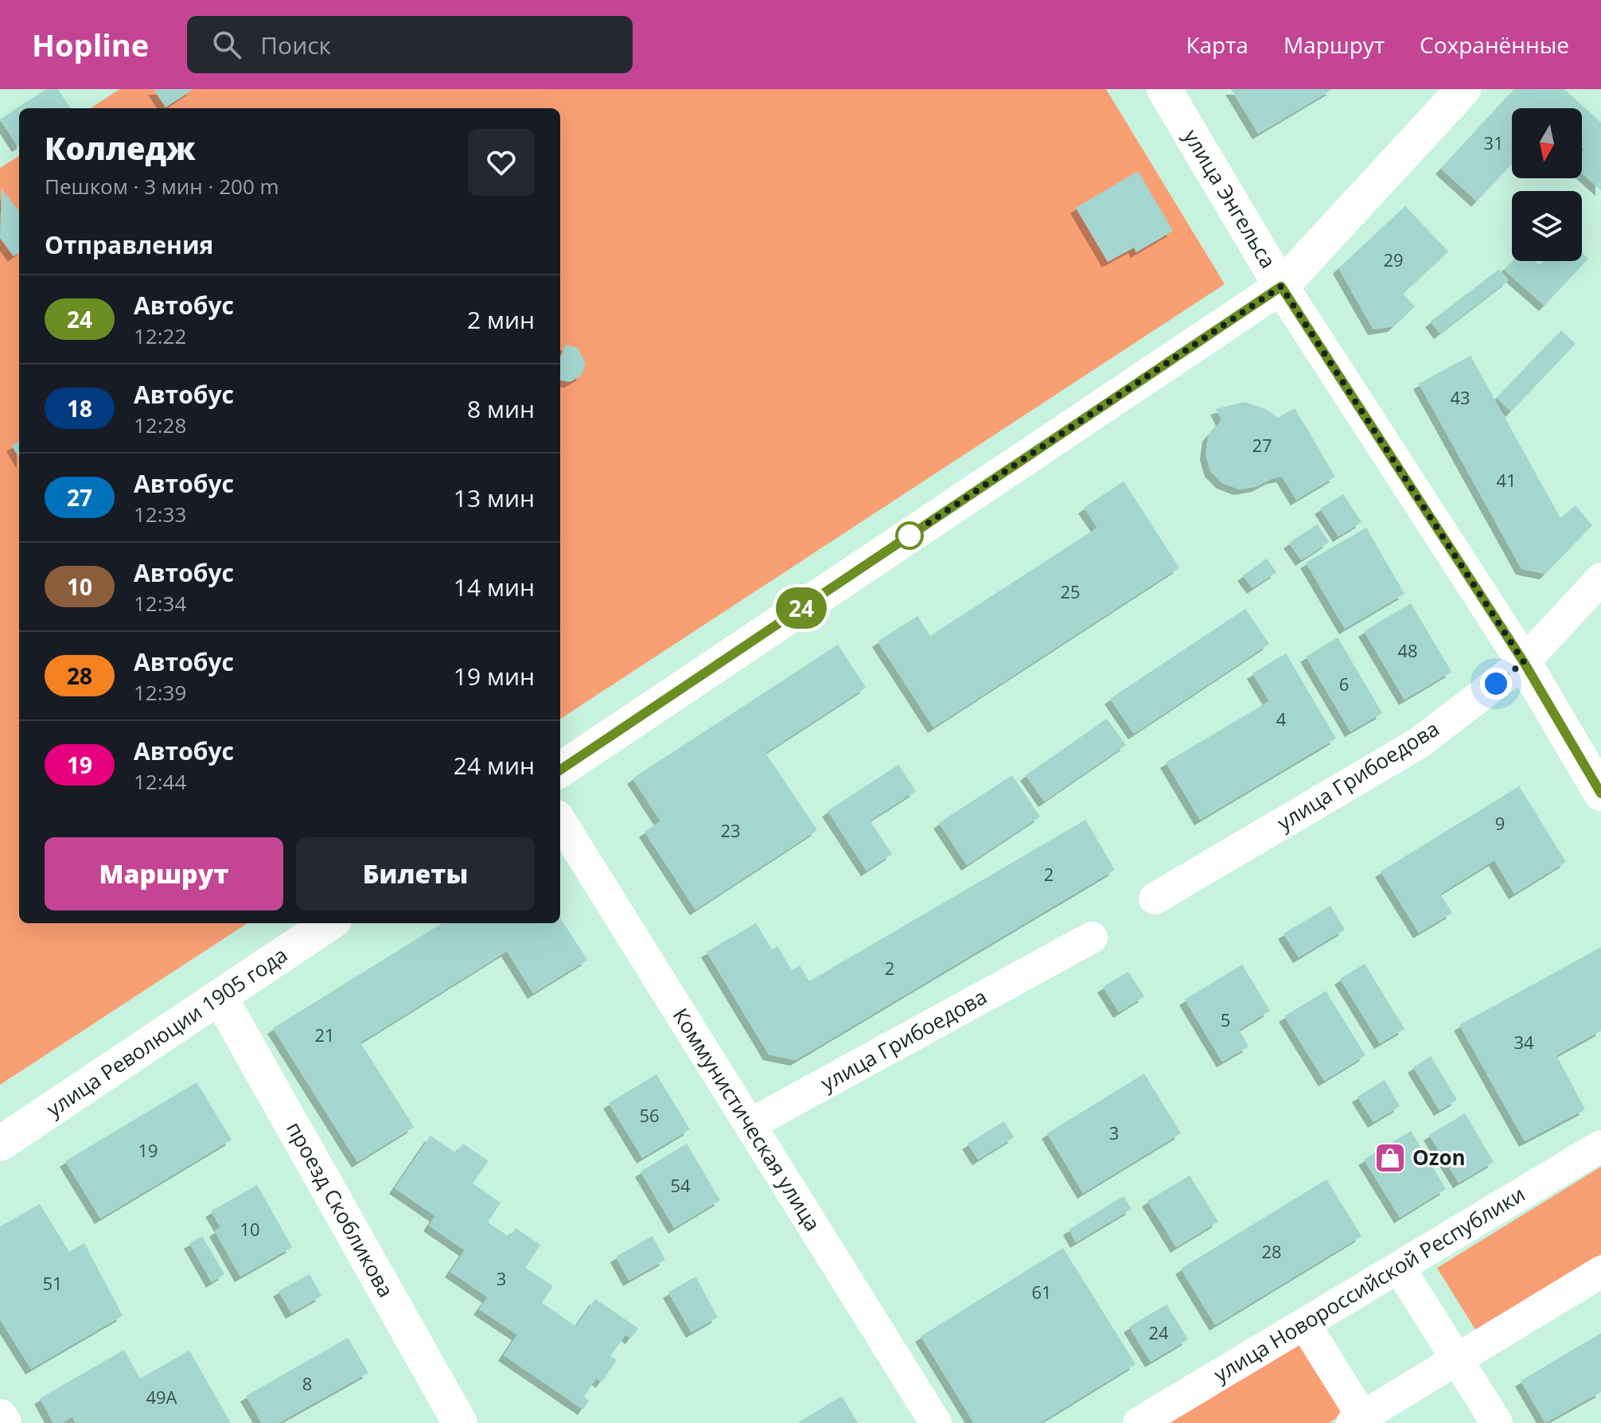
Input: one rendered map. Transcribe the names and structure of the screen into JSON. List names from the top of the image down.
{
  "streets": {
    "street": [
      "улица Энгельса",
      "улица Грибоедова",
      "улица Революции 1905 года",
      "Коммунистическая улица",
      "проезд Скобликова",
      "улица Новороссийской Республики"
    ]
  },
  "crossings": [
    ["улица Энгельса", "улица Грибоедова"],
    ["улица Грибоедова", "Коммунистическая улица"],
    ["улица Революции 1905 года", "проезд Скобликова"]
  ],
  "places": {
    "shop": ["Ozon"]
  },
  "lines": ["bus line 24"],
  "house_numbers": [
    "31",
    "29",
    "43",
    "27",
    "41",
    "25",
    "48",
    "6",
    "4",
    "9",
    "23",
    "2",
    "2",
    "5",
    "21",
    "34",
    "56",
    "3",
    "19",
    "54",
    "10",
    "28",
    "3",
    "51",
    "61",
    "24",
    "8",
    "49А"
  ],
  "north": "bottom",
  "page": {
    "header": "Hopline",
    "search": "Поиск",
    "nav": ["Карта", "Маршрут", "Сохранённые"],
    "on_map": "24",
    "heading": [
      ["Колледж", "Пешком · 3 мин · 200 m"],
      "Отправления"
    ],
    "list": [
      {
        "mark": "24",
        "name": "Автобус",
        "note": "12:22",
        "value": "2 мин"
      },
      {
        "mark": "18",
        "name": "Автобус",
        "note": "12:28",
        "value": "8 мин"
      },
      {
        "mark": "27",
        "name": "Автобус",
        "note": "12:33",
        "value": "13 мин"
      },
      {
        "mark": "10",
        "name": "Автобус",
        "note": "12:34",
        "value": "14 мин"
      },
      {
        "mark": "28",
        "name": "Автобус",
        "note": "12:39",
        "value": "19 мин"
      },
      {
        "mark": "19",
        "name": "Автобус",
        "note": "12:44",
        "value": "24 мин"
      }
    ],
    "buttons": ["Маршрут", "Билеты"]
  }
}
